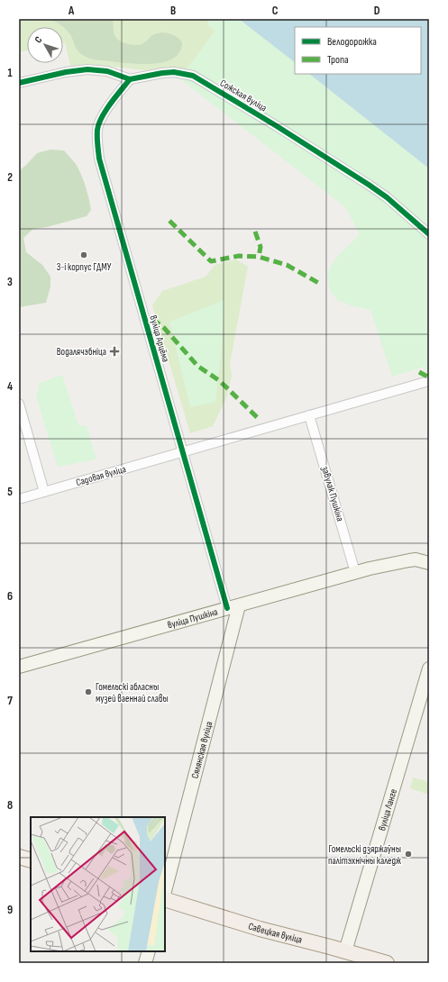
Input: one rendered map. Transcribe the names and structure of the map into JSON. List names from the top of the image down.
{
  "streets": {
    "main road": ["Савецкая вуліца"],
    "street": [
      "Сожская вуліца",
      "вуліца Арцёма",
      "Садовая вуліца",
      "завулак Пушкіна",
      "вуліца Пушкіна",
      "Сялянская вуліца",
      "вуліца Ланге"
    ]
  },
  "crossings": [
    ["Сожская вуліца", "вуліца Арцёма"],
    ["вуліца Арцёма", "Садовая вуліца"],
    ["вуліца Арцёма", "вуліца Пушкіна"],
    ["вуліца Арцёма", "Сялянская вуліца"],
    ["завулак Пушкіна", "вуліца Пушкіна"],
    ["вуліца Пушкіна", "Сялянская вуліца"],
    ["вуліца Ланге", "Савецкая вуліца"]
  ],
  "places": {
    "other": ["3-і корпус ГДМУ", "Гомельскі абласны музей ваеннай славы", "Гомельскі дзяржаўны палітэхнічны каледж"],
    "health": ["Водалячэбніца"]
  },
  "legend": ["Велодорожка", "Тропа"],
  "north": "top left",
  "grid": {
    "columns": [
      "A",
      "B",
      "C",
      "D"
    ],
    "rows": [
      "1",
      "2",
      "3",
      "4",
      "5",
      "6",
      "7",
      "8",
      "9"
    ]
  }
}
